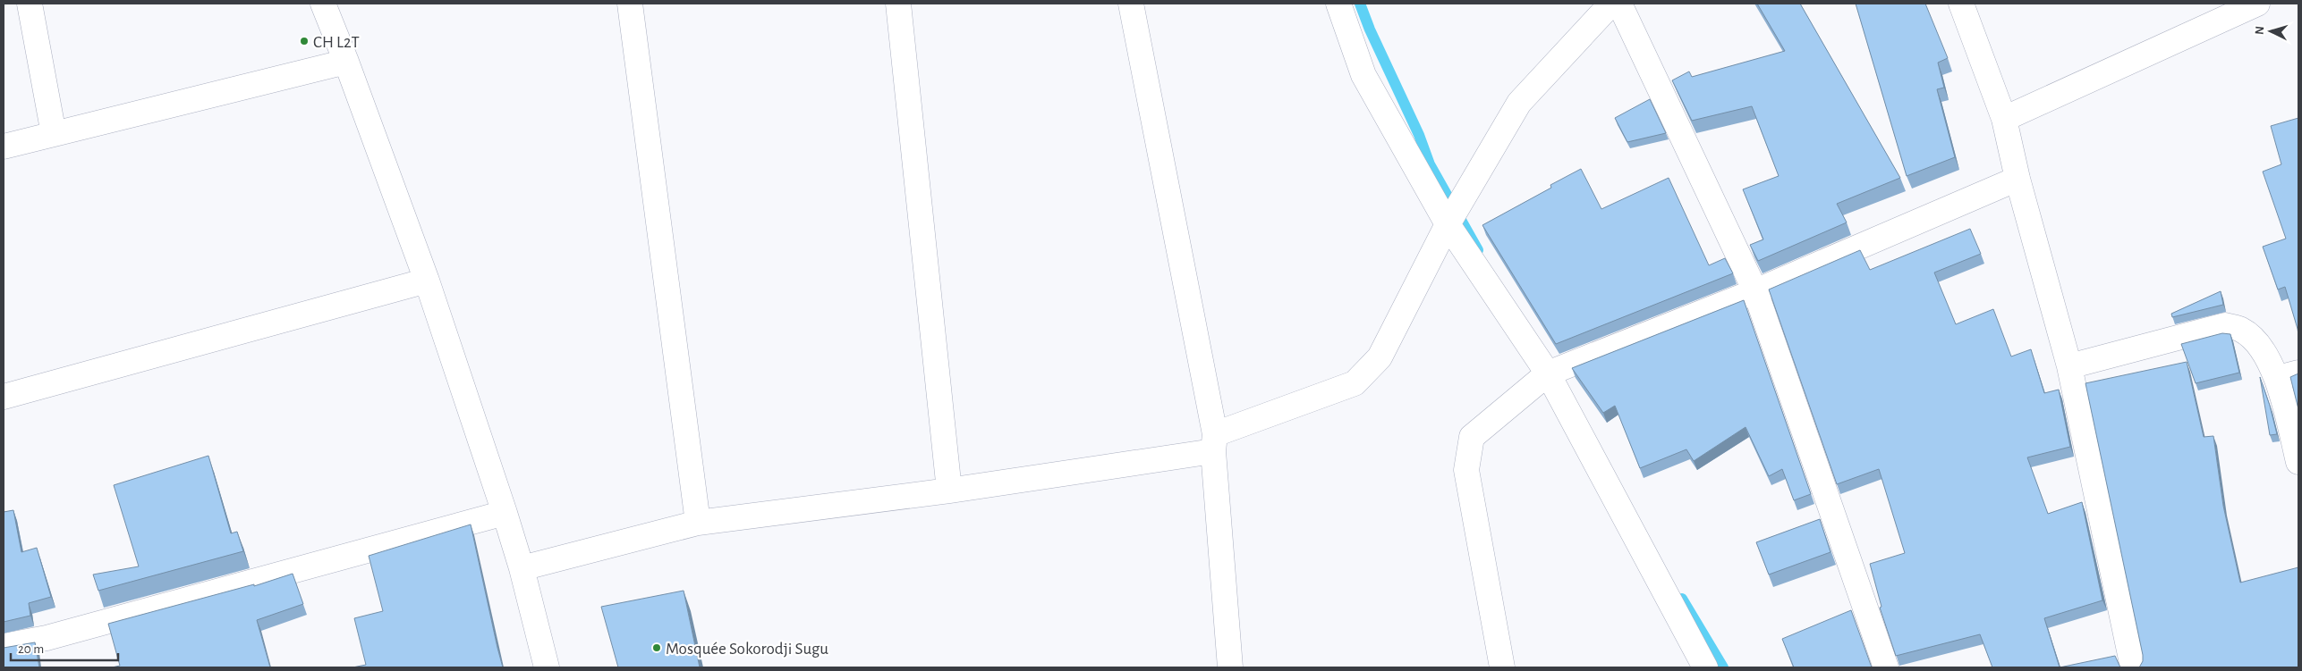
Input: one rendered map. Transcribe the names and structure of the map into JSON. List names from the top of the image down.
{
  "places": ["CH L2T", "Mosquée Sokorodji Sugu"],
  "scale_bar": "20 m",
  "north": "left"
}
